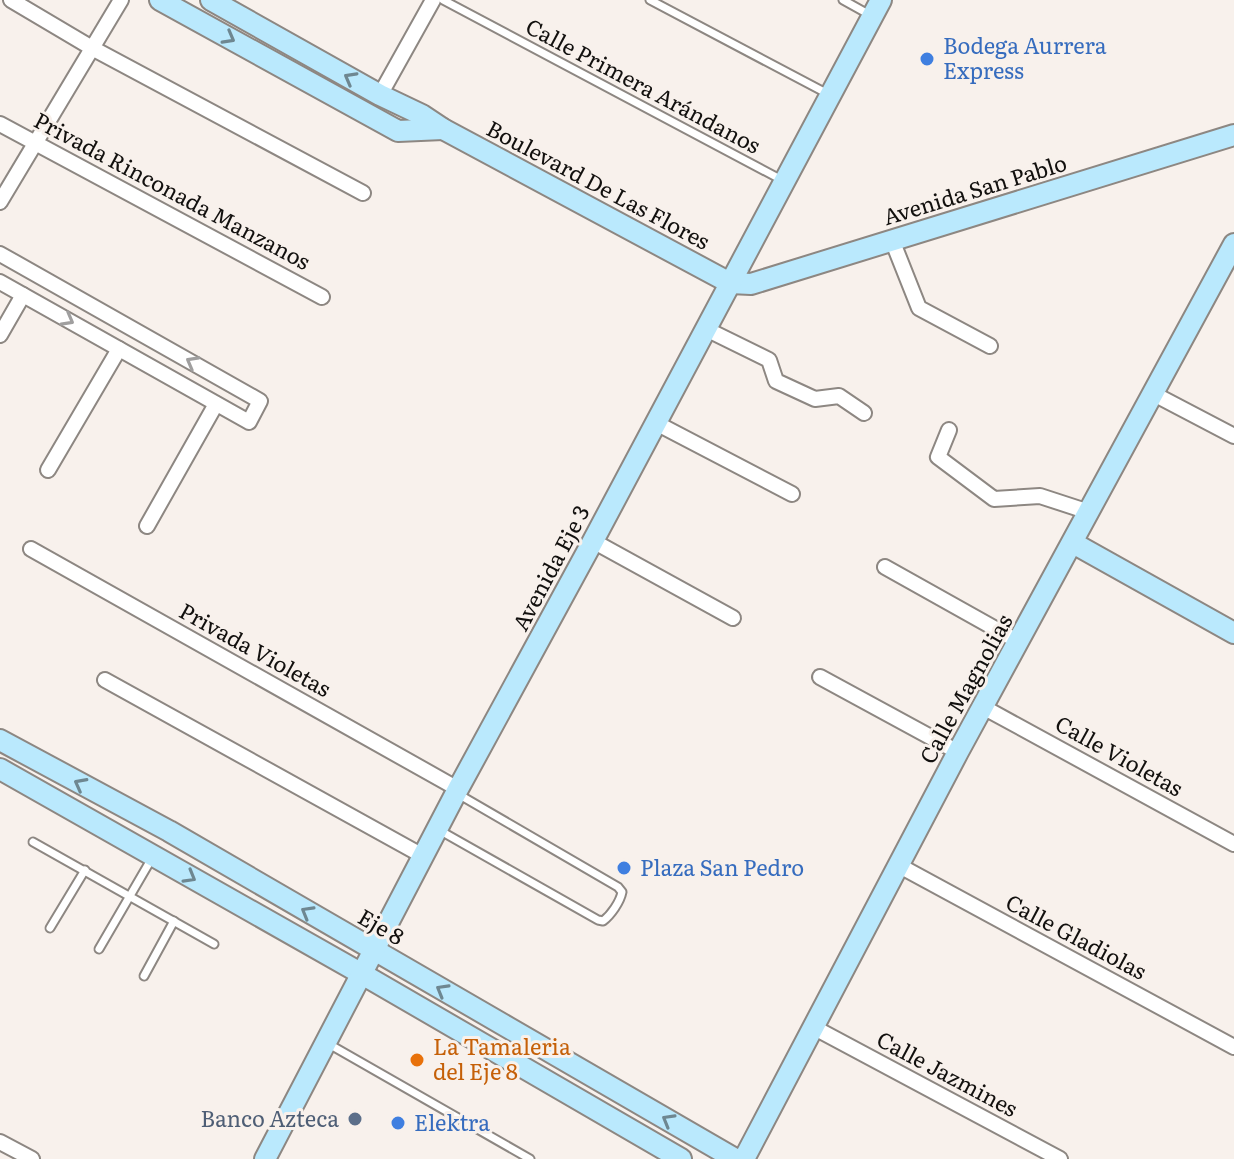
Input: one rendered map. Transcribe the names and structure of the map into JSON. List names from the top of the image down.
{
  "streets": {
    "main road": [
      "Boulevard De Las Flores",
      "Avenida San Pablo",
      "Avenida Eje 3",
      "Calle Magnolias",
      "Eje 8"
    ],
    "street": [
      "Privada Rinconada Manzanos",
      "Privada Violetas",
      "Calle Violetas",
      "Calle Gladiolas",
      "Calle Jazmines"
    ],
    "lane": ["Calle Primera Arándanos"]
  },
  "crossings": [
    ["Calle Primera Arándanos", "Avenida Eje 3"],
    ["Boulevard De Las Flores", "Avenida San Pablo"],
    ["Boulevard De Las Flores", "Avenida Eje 3"],
    ["Avenida San Pablo", "Avenida Eje 3"],
    ["Avenida Eje 3", "Privada Violetas"],
    ["Avenida Eje 3", "Eje 8"],
    ["Calle Magnolias", "Calle Violetas"],
    ["Calle Magnolias", "Calle Gladiolas"],
    ["Calle Magnolias", "Calle Jazmines"]
  ],
  "places": [
    "Bodega Aurrera Express",
    "Plaza San Pedro",
    "La Tamaleria del Eje 8",
    "Banco Azteca",
    "Elektra"
  ]
}
